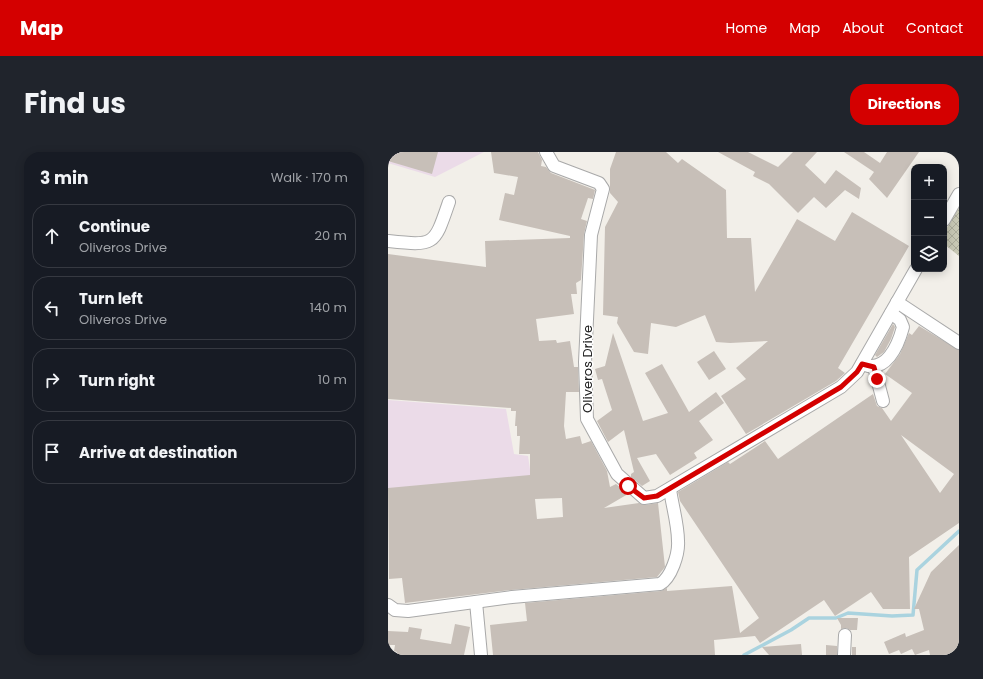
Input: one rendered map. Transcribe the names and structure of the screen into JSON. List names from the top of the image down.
{
  "streets": {
    "street": ["Oliveros Drive"]
  },
  "page": {
    "header": "Map",
    "nav": [
      "Home",
      "Map",
      "About",
      "Contact"
    ],
    "title": "Find us",
    "buttons": "Directions",
    "heading": ["3 min", "Walk · 170 m"],
    "map_buttons": ["+", "−"],
    "list": [
      ["Continue", "Oliveros Drive", "20 m"],
      ["Turn left", "Oliveros Drive", "140 m"],
      ["Turn right", "10 m"],
      "Arrive at destination"
    ]
  }
}
